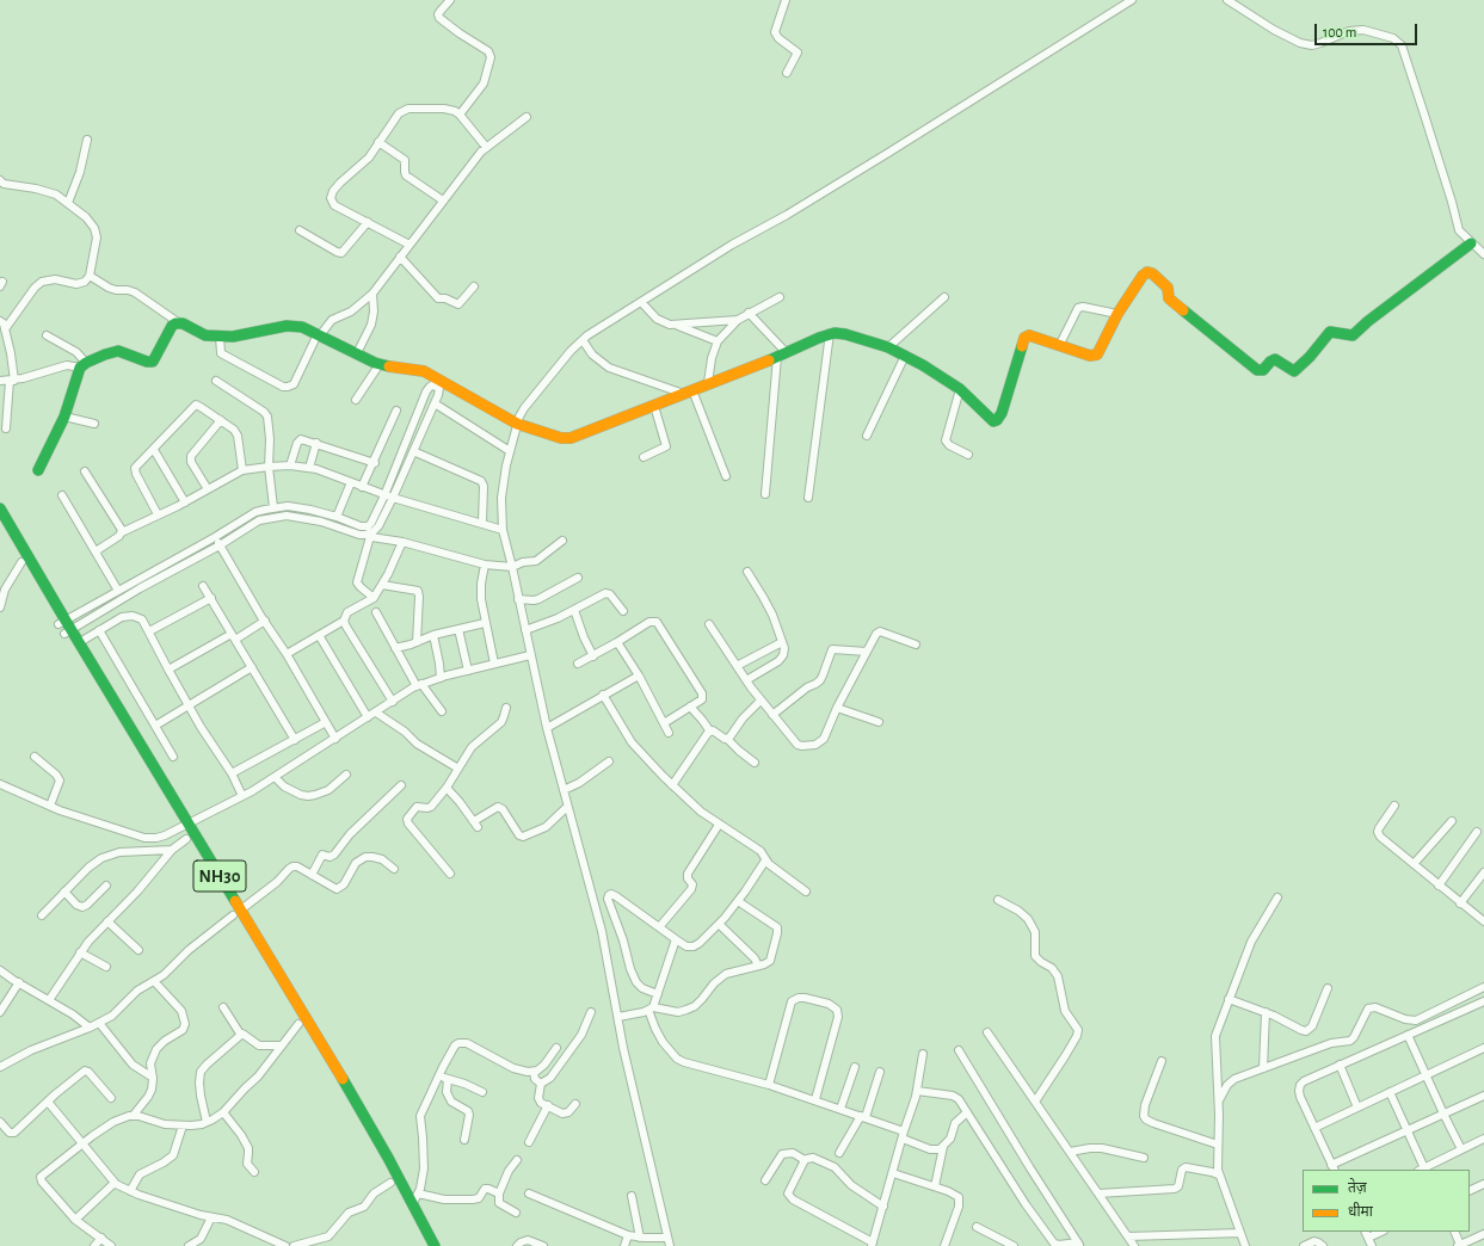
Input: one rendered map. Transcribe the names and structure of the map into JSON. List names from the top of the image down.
{
  "streets": {
    "main road": ["NH30"]
  },
  "legend": ["तेज़", "धीमा"],
  "scale_bar": "100 m"
}
